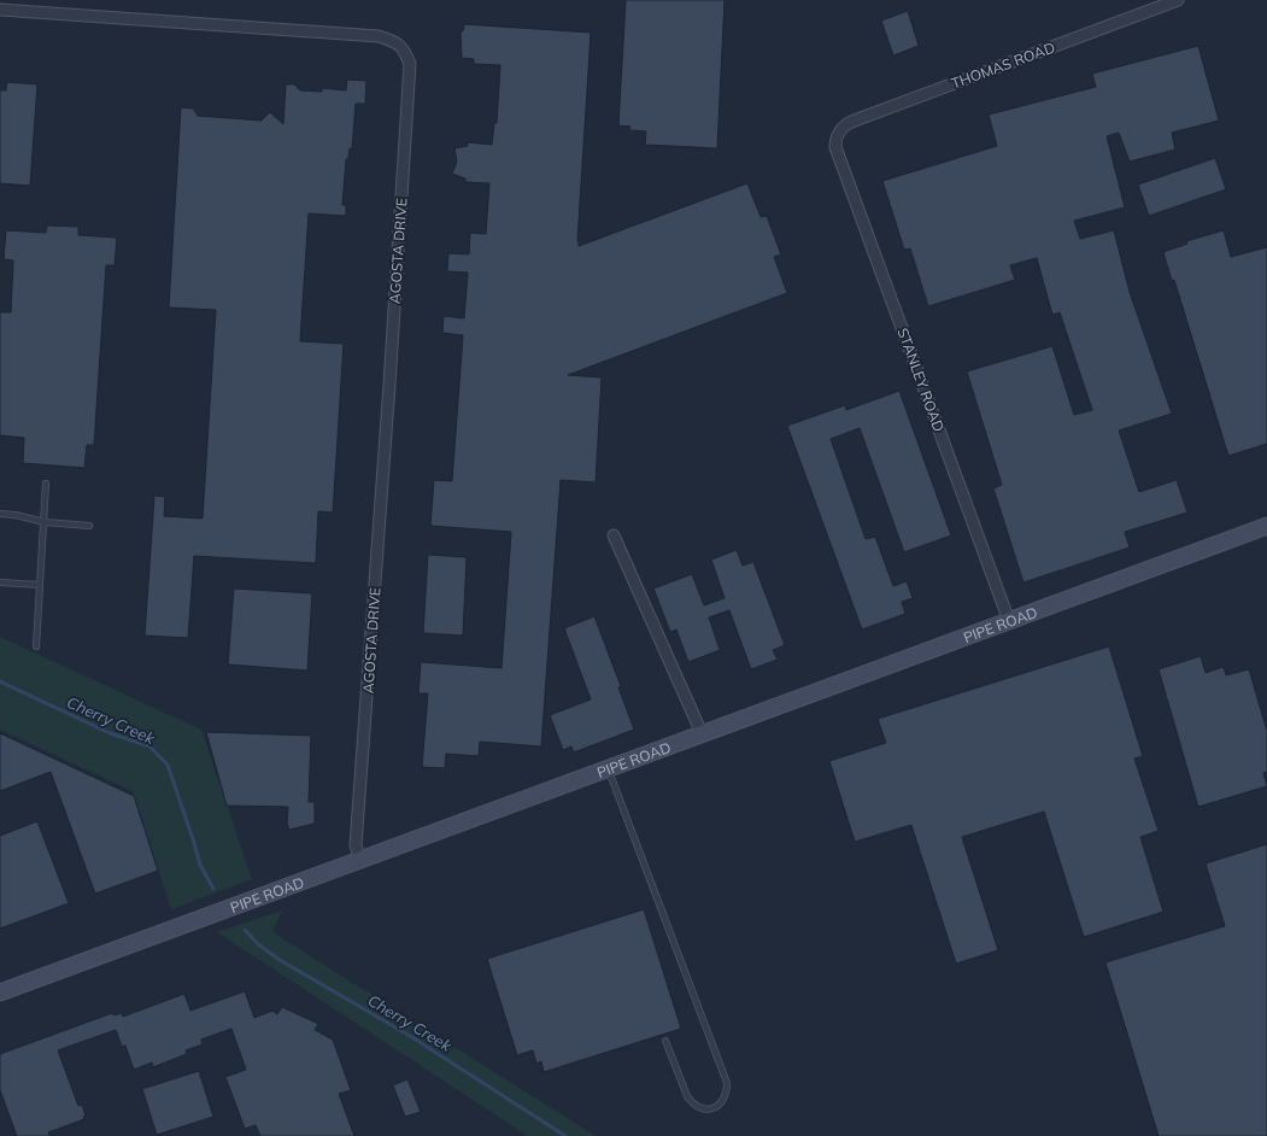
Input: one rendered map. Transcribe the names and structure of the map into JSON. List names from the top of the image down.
{
  "streets": {
    "street": [
      "THOMAS ROAD",
      "AGOSTA DRIVE",
      "STANLEY ROAD",
      "PIPE ROAD"
    ]
  },
  "crossings": [
    ["THOMAS ROAD", "STANLEY ROAD"],
    ["AGOSTA DRIVE", "PIPE ROAD"],
    ["STANLEY ROAD", "PIPE ROAD"]
  ],
  "water": ["Cherry Creek"]
}
